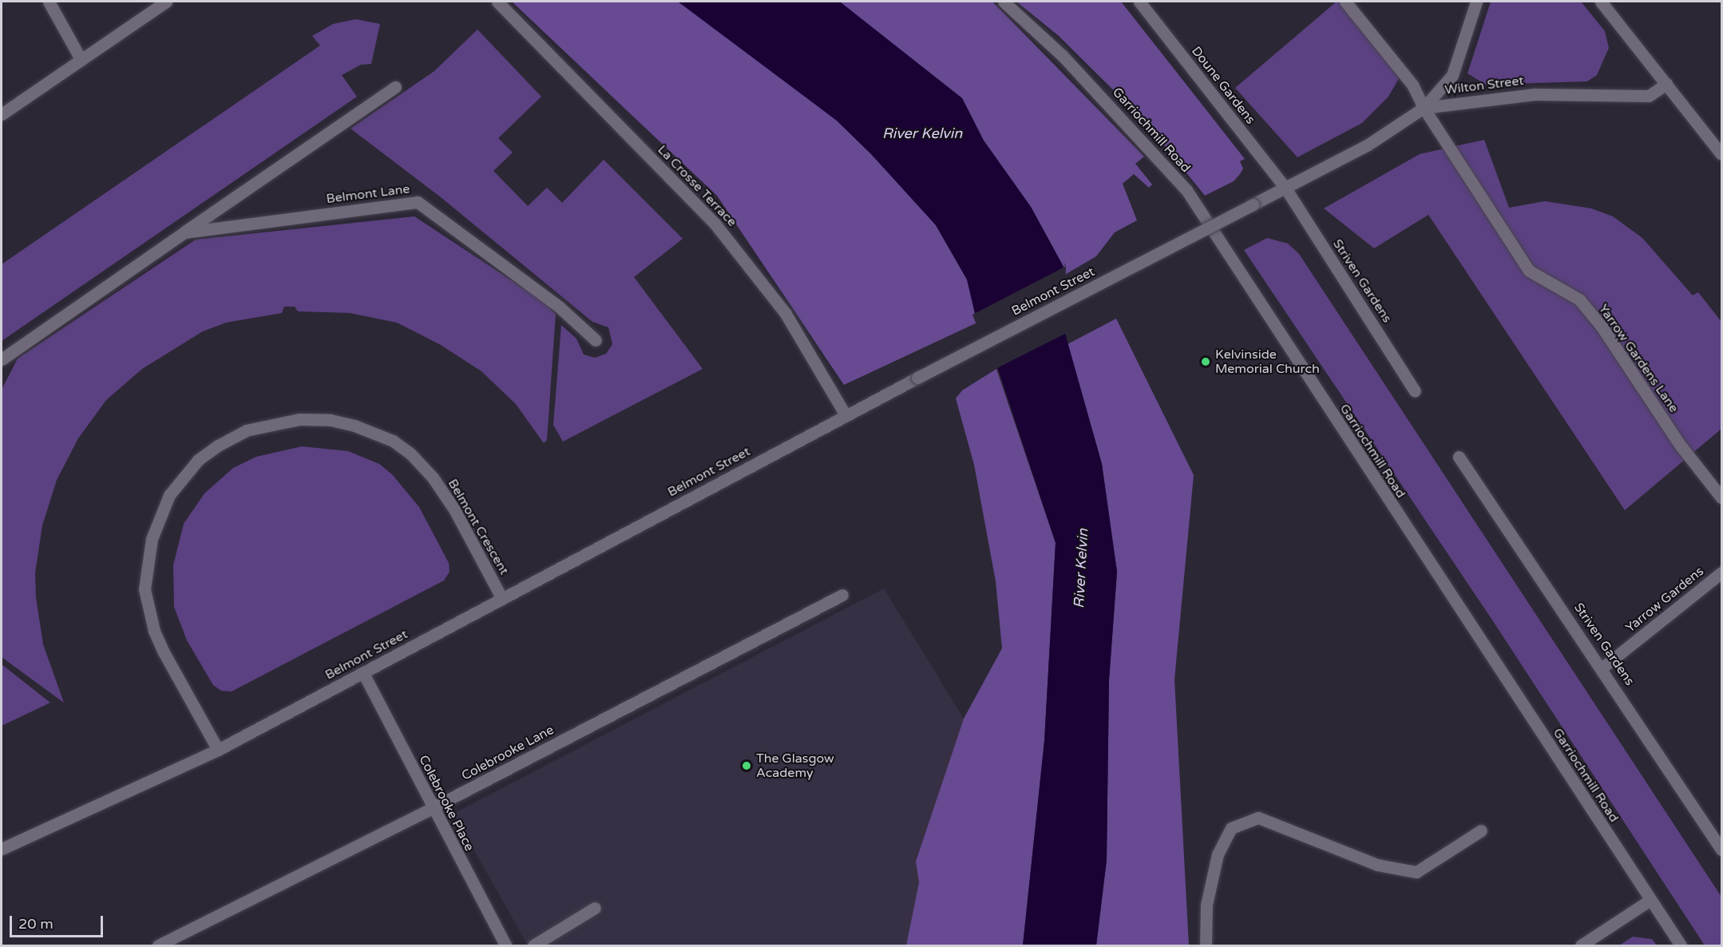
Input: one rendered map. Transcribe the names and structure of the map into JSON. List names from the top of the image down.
{
  "streets": {
    "street": [
      "Doune Gardens",
      "Wilton Street",
      "Garriochmill Road",
      "La Crosse Terrace",
      "Belmont Lane",
      "Striven Gardens",
      "Belmont Street",
      "Yarrow Gardens Lane",
      "Belmont Crescent",
      "Yarrow Gardens",
      "Colebrooke Lane",
      "Colebrooke Place"
    ]
  },
  "crossings": [
    ["Doune Gardens", "Striven Gardens"],
    ["Doune Gardens", "Belmont Street"],
    ["Wilton Street", "Belmont Street"],
    ["Wilton Street", "Yarrow Gardens Lane"],
    ["La Crosse Terrace", "Belmont Street"],
    ["Striven Gardens", "Belmont Street"],
    ["Striven Gardens", "Yarrow Gardens"],
    ["Belmont Street", "Yarrow Gardens Lane"],
    ["Belmont Street", "Belmont Crescent"],
    ["Belmont Street", "Colebrooke Place"],
    ["Colebrooke Lane", "Colebrooke Place"]
  ],
  "water": ["River Kelvin"],
  "places": ["Kelvinside Memorial Church", "The Glasgow Academy"],
  "scale_bar": "20 m"
}
